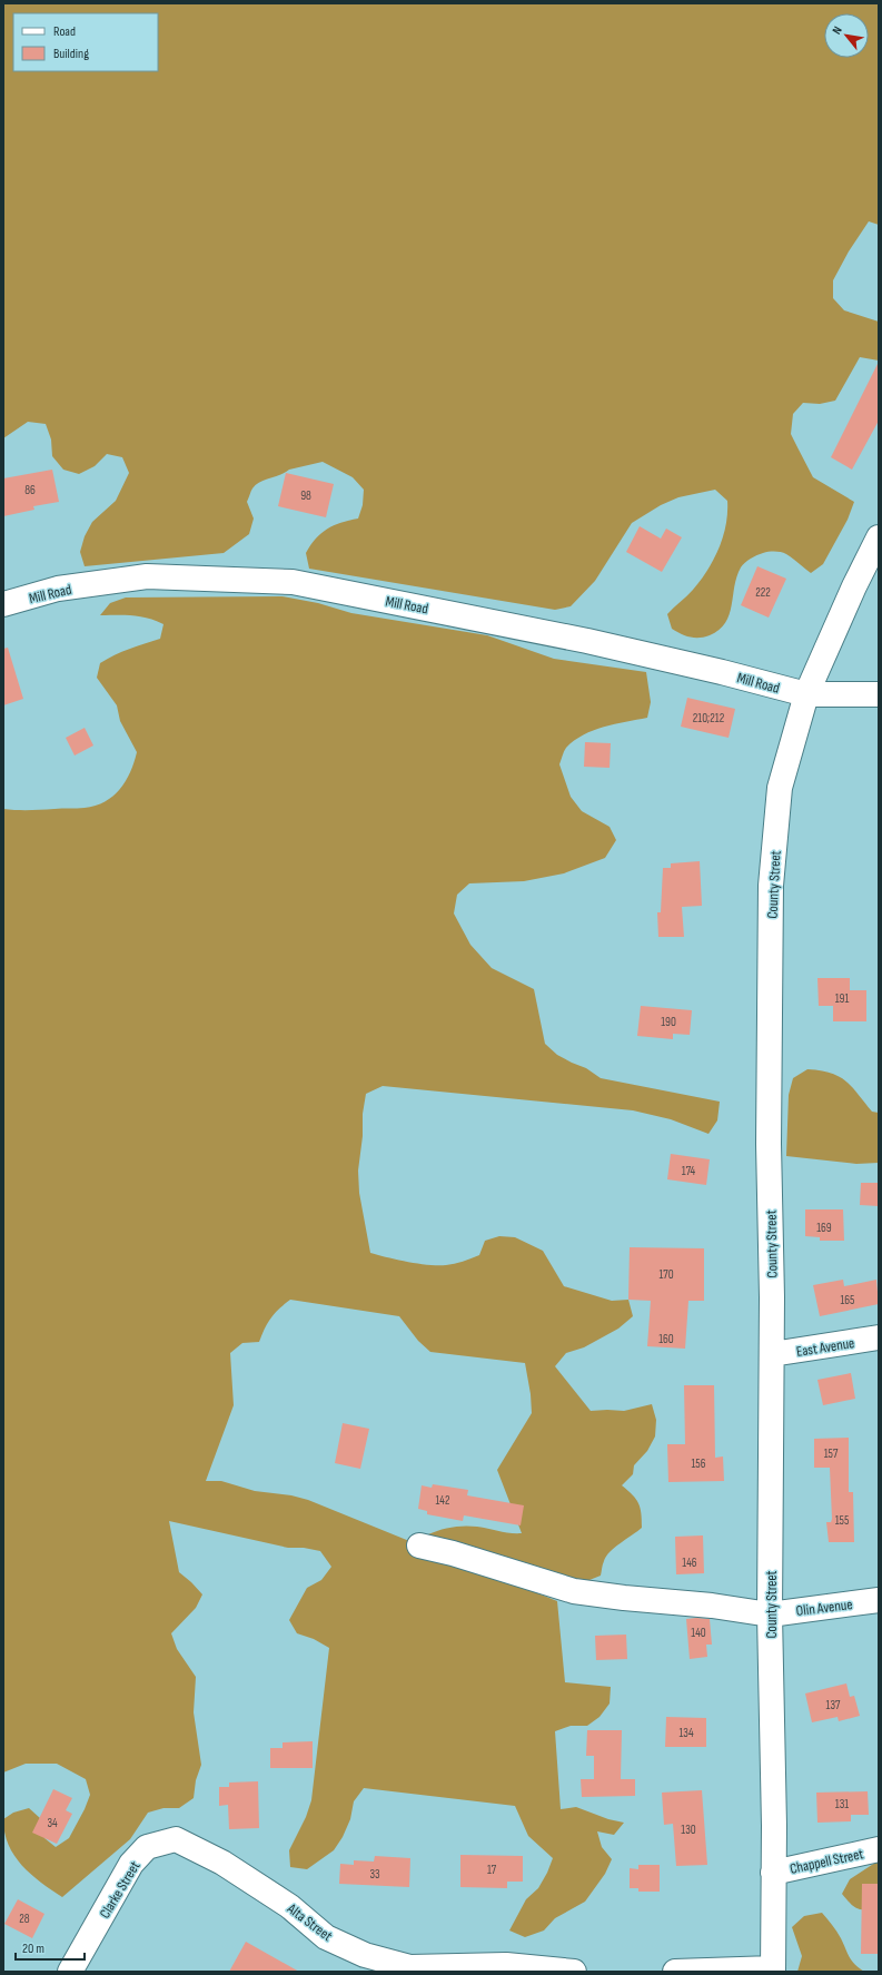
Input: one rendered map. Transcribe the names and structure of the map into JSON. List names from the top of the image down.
{
  "streets": {
    "street": [
      "Mill Road",
      "County Street",
      "East Avenue",
      "Olin Avenue",
      "Chappell Street",
      "Clarke Street",
      "Alta Street"
    ]
  },
  "crossings": [
    ["Mill Road", "County Street"],
    ["County Street", "East Avenue"],
    ["County Street", "Olin Avenue"],
    ["County Street", "Chappell Street"],
    ["Clarke Street", "Alta Street"]
  ],
  "house_numbers": [
    "86",
    "98",
    "222",
    "210;212",
    "191",
    "190",
    "174",
    "169",
    "170",
    "165",
    "160",
    "157",
    "156",
    "142",
    "155",
    "146",
    "140",
    "137",
    "134",
    "131",
    "34",
    "130",
    "17",
    "33",
    "28"
  ],
  "legend": ["Road", "Building"],
  "scale_bar": "20 m",
  "north": "top left"
}
